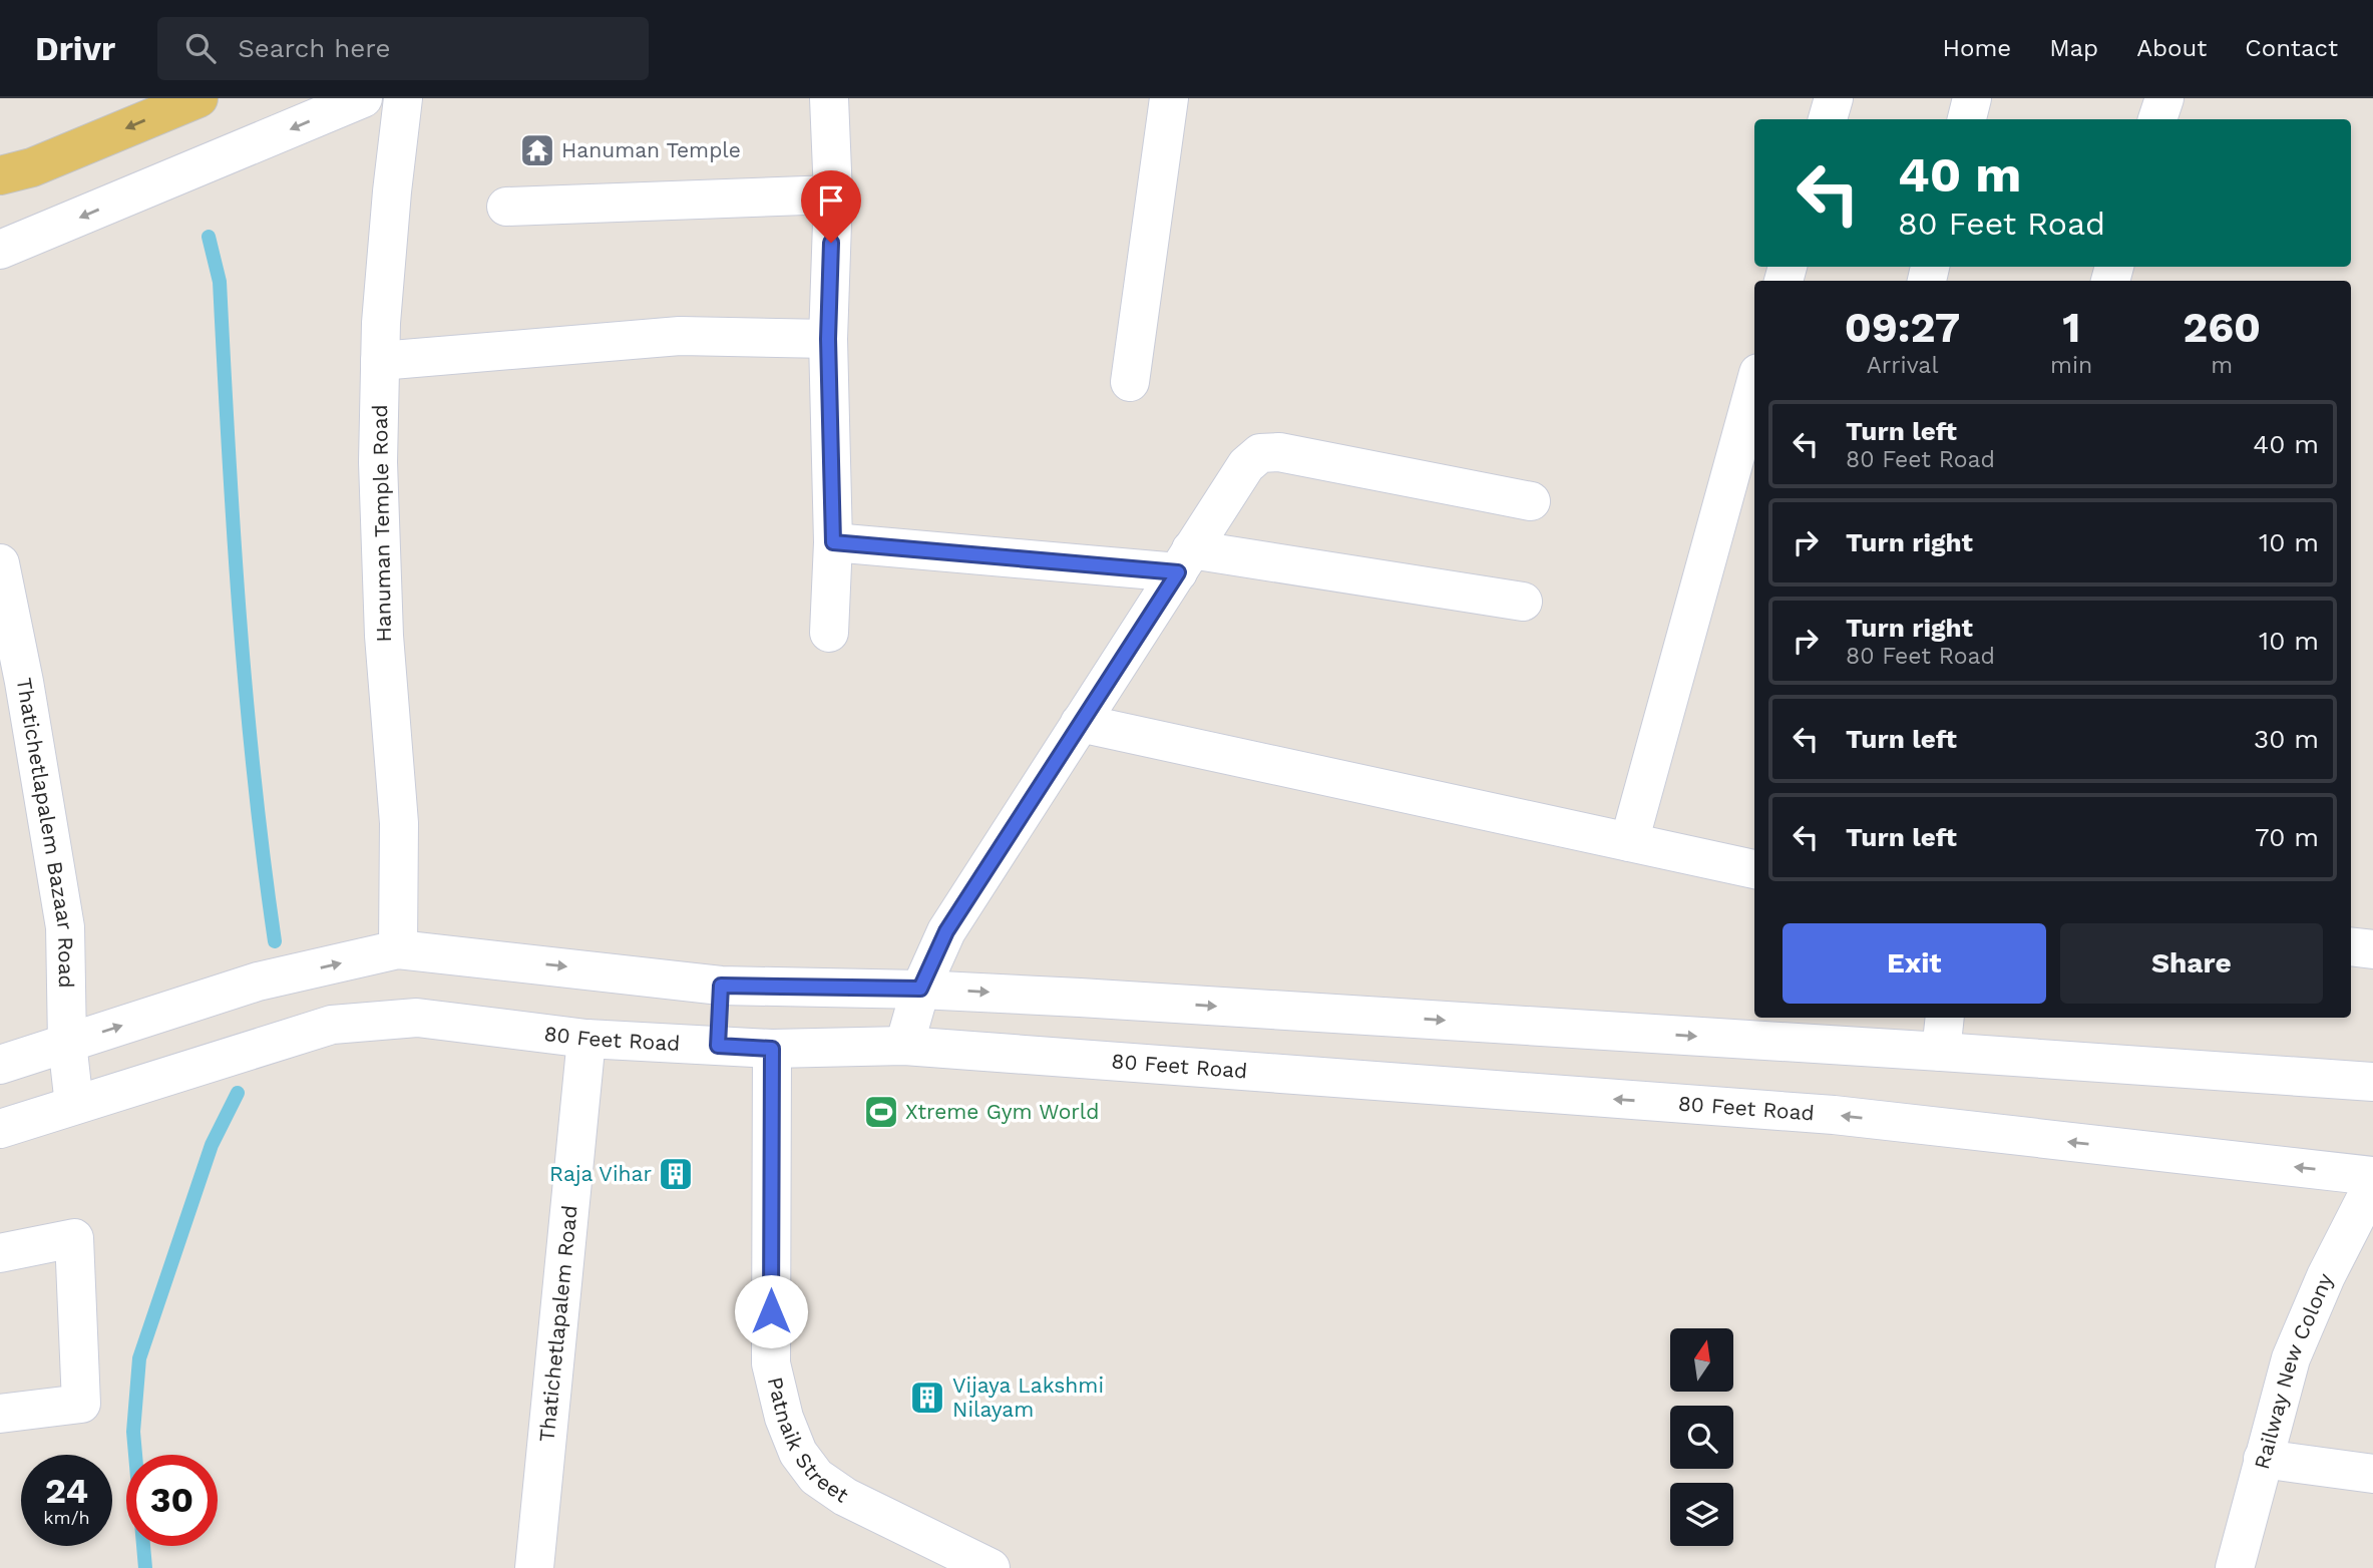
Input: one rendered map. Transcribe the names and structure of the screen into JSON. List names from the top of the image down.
{
  "streets": {
    "street": [
      "Hanuman Temple Road",
      "Thatichetlapalem Bazaar Road",
      "80 Feet Road",
      "Thatichetlapalem Road",
      "Railway New Colony",
      "Patnaik Street"
    ]
  },
  "crossings": [
    ["Thatichetlapalem Bazaar Road", "80 Feet Road"],
    ["80 Feet Road", "Thatichetlapalem Road"],
    ["80 Feet Road", "Patnaik Street"]
  ],
  "places": {
    "temple": ["Hanuman Temple"],
    "sports": ["Xtreme Gym World"],
    "building": ["Raja Vihar", "Vijaya Lakshmi Nilayam"]
  },
  "north": "top",
  "page": {
    "header": "Drivr",
    "search": "Search here",
    "nav": [
      "Home",
      "Map",
      "About",
      "Contact"
    ],
    "turn": ["40 m", "80 Feet Road"],
    "eta": [
      "09:27",
      "Arrival",
      "1",
      "min",
      "260",
      "m"
    ],
    "list": [
      {
        "name": "Turn left",
        "note": "80 Feet Road",
        "value": "40 m"
      },
      {
        "name": "Turn right",
        "value": "10 m"
      },
      {
        "name": "Turn right",
        "note": "80 Feet Road",
        "value": "10 m"
      },
      {
        "name": "Turn left",
        "value": "30 m"
      },
      {
        "name": "Turn left",
        "value": "70 m"
      }
    ],
    "buttons": ["Exit", "Share"],
    "speed": "24 km/h",
    "limit": "30"
  }
}
